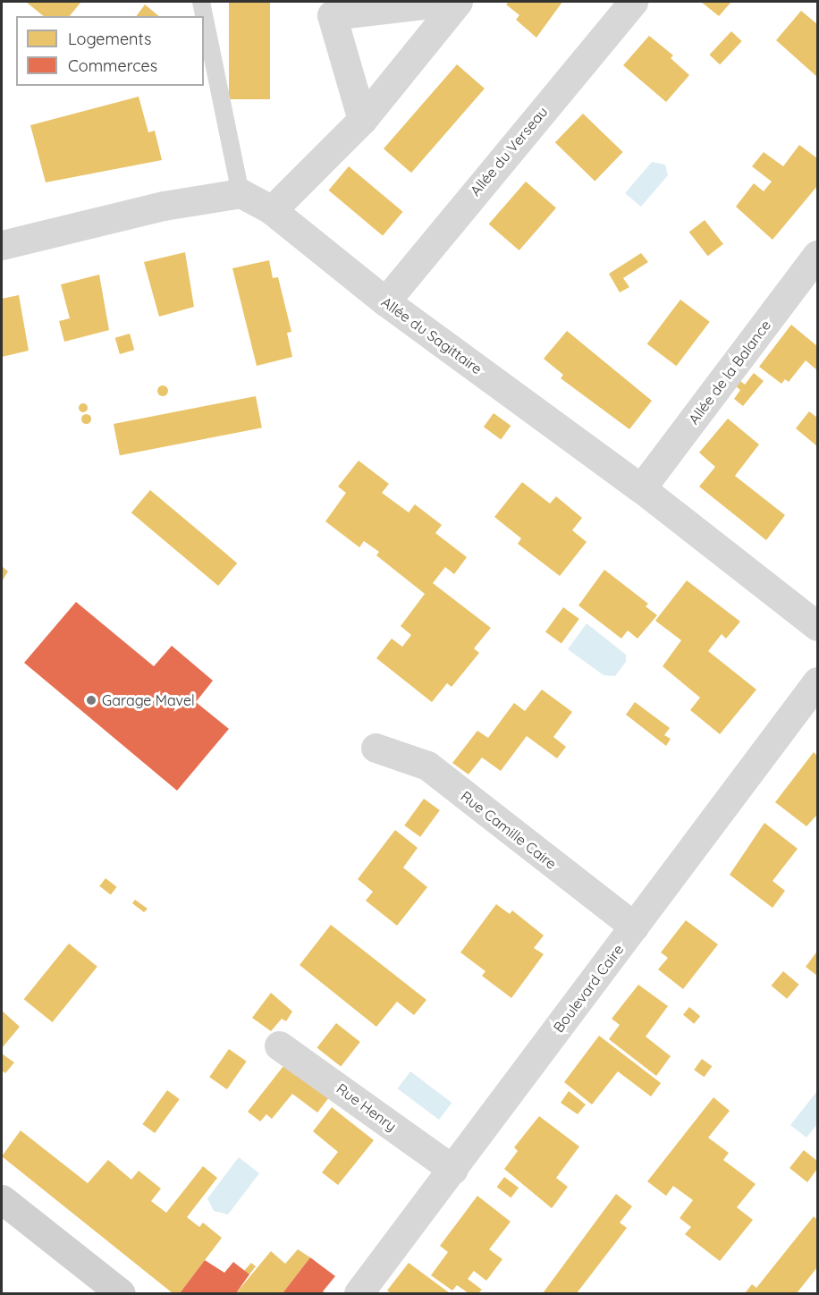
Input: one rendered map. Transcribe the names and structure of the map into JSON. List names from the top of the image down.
{
  "streets": {
    "street": [
      "Allée du Verseau",
      "Allée du Sagittaire",
      "Allée de la Balance",
      "Rue Camille Caire",
      "Boulevard Caire",
      "Rue Henry"
    ]
  },
  "crossings": [
    ["Allée du Verseau", "Allée du Sagittaire"],
    ["Allée du Sagittaire", "Allée de la Balance"],
    ["Rue Camille Caire", "Boulevard Caire"],
    ["Boulevard Caire", "Rue Henry"]
  ],
  "places": ["Garage Mavel"],
  "legend": ["Logements", "Commerces"]
}
